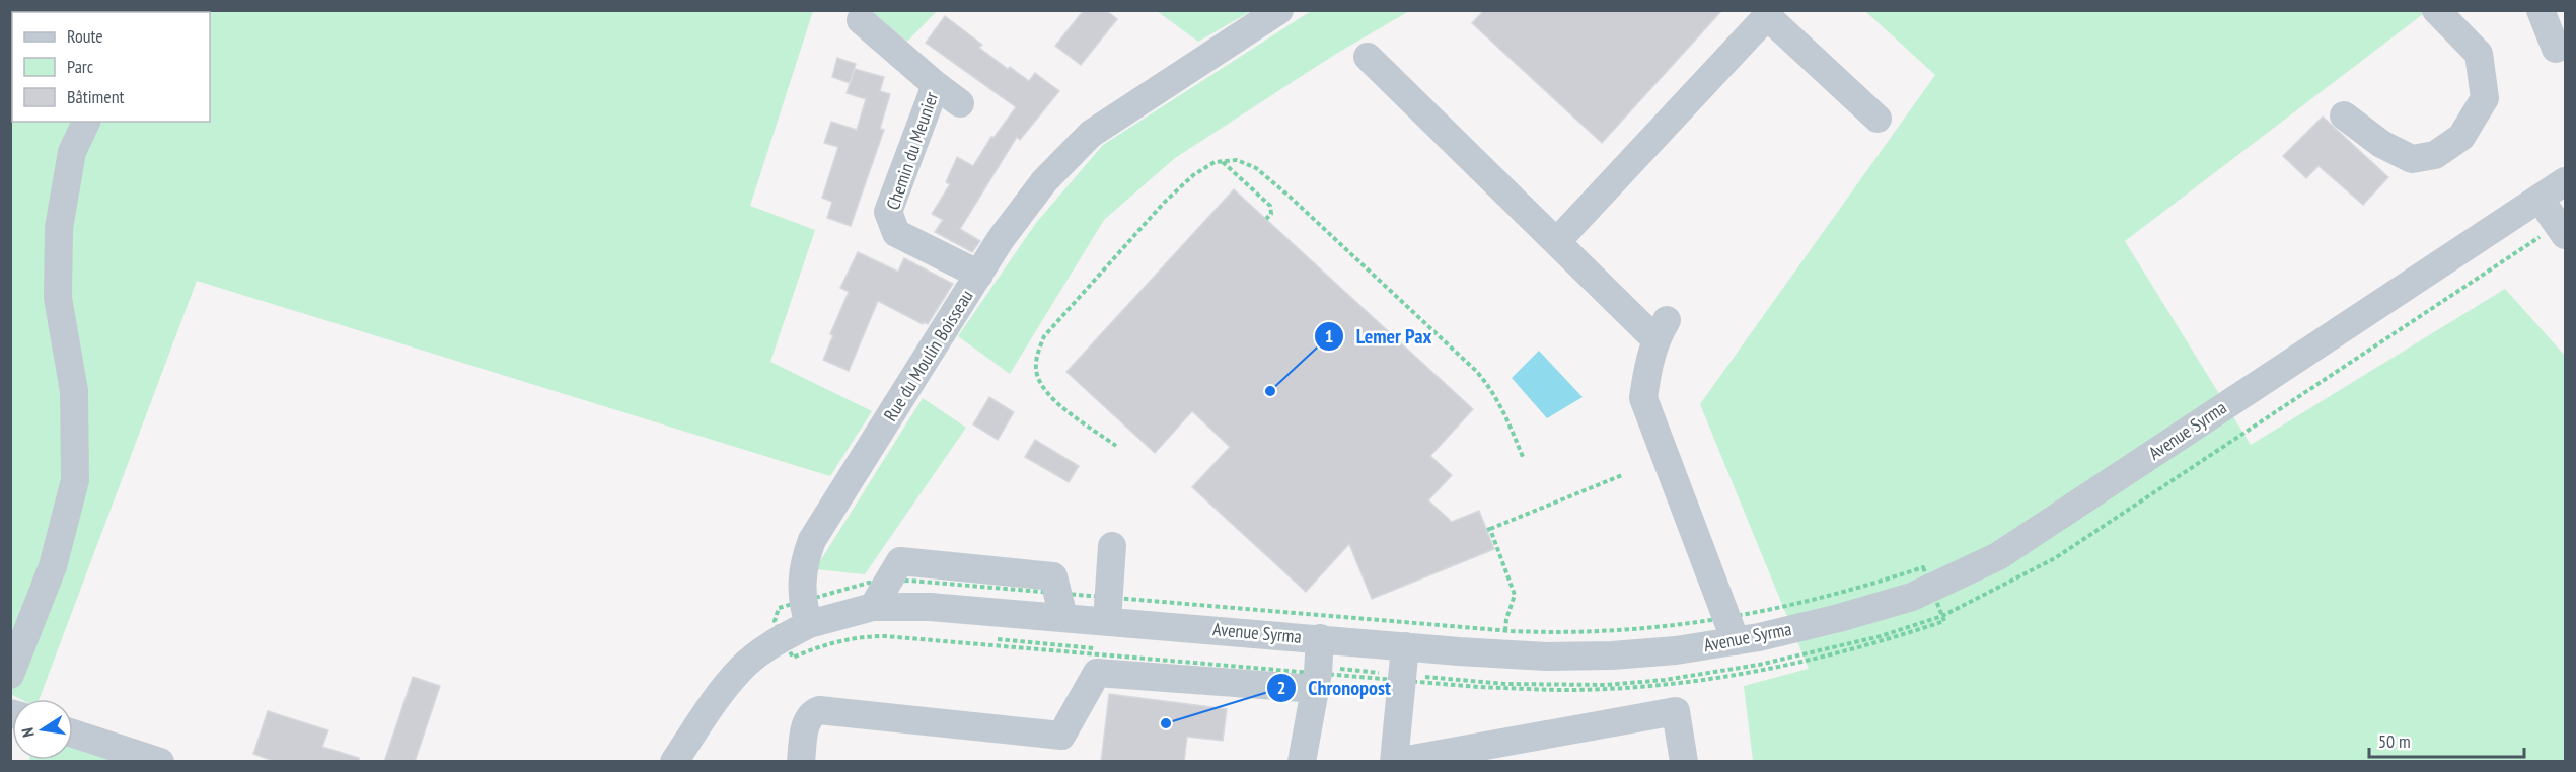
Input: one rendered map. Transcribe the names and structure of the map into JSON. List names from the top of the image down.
{
  "streets": {
    "street": ["Chemin du Meunier", "Rue du Moulin Boisseau", "Avenue Syrma"]
  },
  "crossings": [
    ["Chemin du Meunier", "Rue du Moulin Boisseau"],
    ["Rue du Moulin Boisseau", "Avenue Syrma"]
  ],
  "places": ["Lemer Pax", "Chronopost"],
  "legend": ["Route", "Parc", "Bâtiment"],
  "scale_bar": "50 m",
  "north": "left"
}
